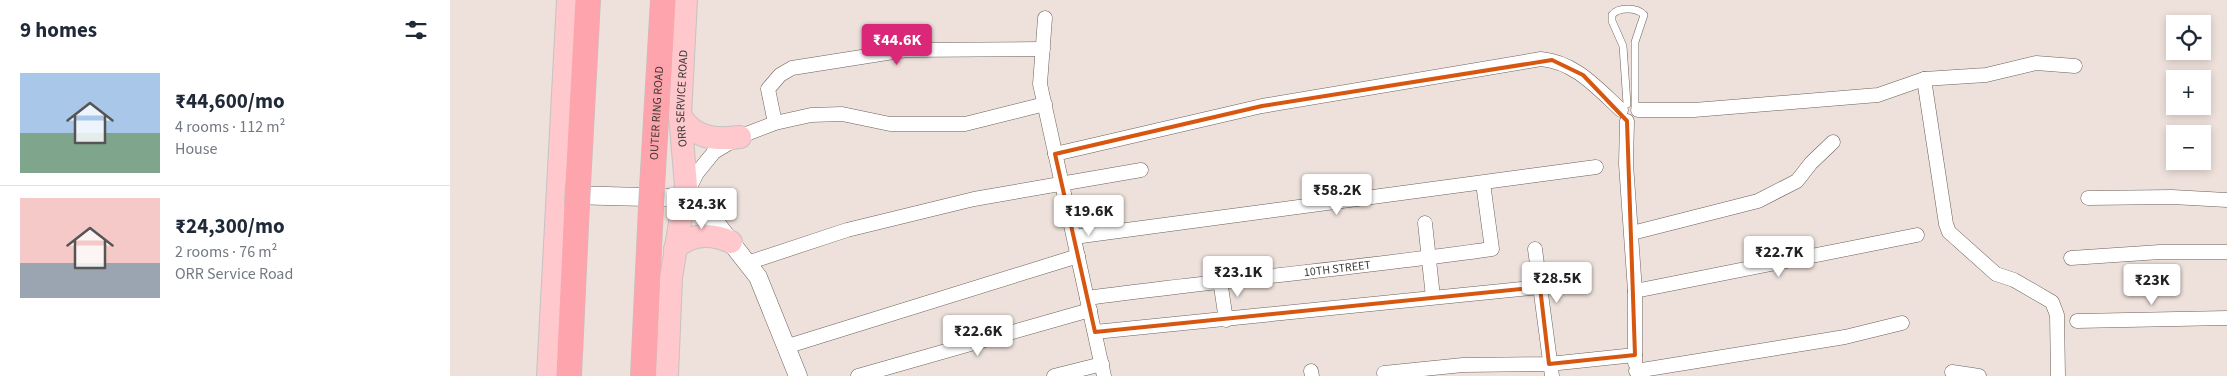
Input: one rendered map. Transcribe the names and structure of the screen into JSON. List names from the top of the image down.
{
  "streets": {
    "highway": ["OUTER RING ROAD"],
    "main road": ["ORR SERVICE ROAD"],
    "street": ["10TH STREET"]
  },
  "page": {
    "heading": "9 homes",
    "map_buttons": ["+", "−"],
    "price": [
      "₹44.6K",
      "₹58.2K",
      "₹24.3K",
      "₹19.6K",
      "₹22.7K",
      "₹23.1K",
      "₹28.5K",
      "₹23K",
      "₹22.6K"
    ],
    "list": [
      {
        "name": "₹44,600/mo",
        "note": "4 rooms · 112 m² · House"
      },
      {
        "name": "₹24,300/mo",
        "note": "2 rooms · 76 m² · ORR Service Road"
      }
    ]
  }
}
